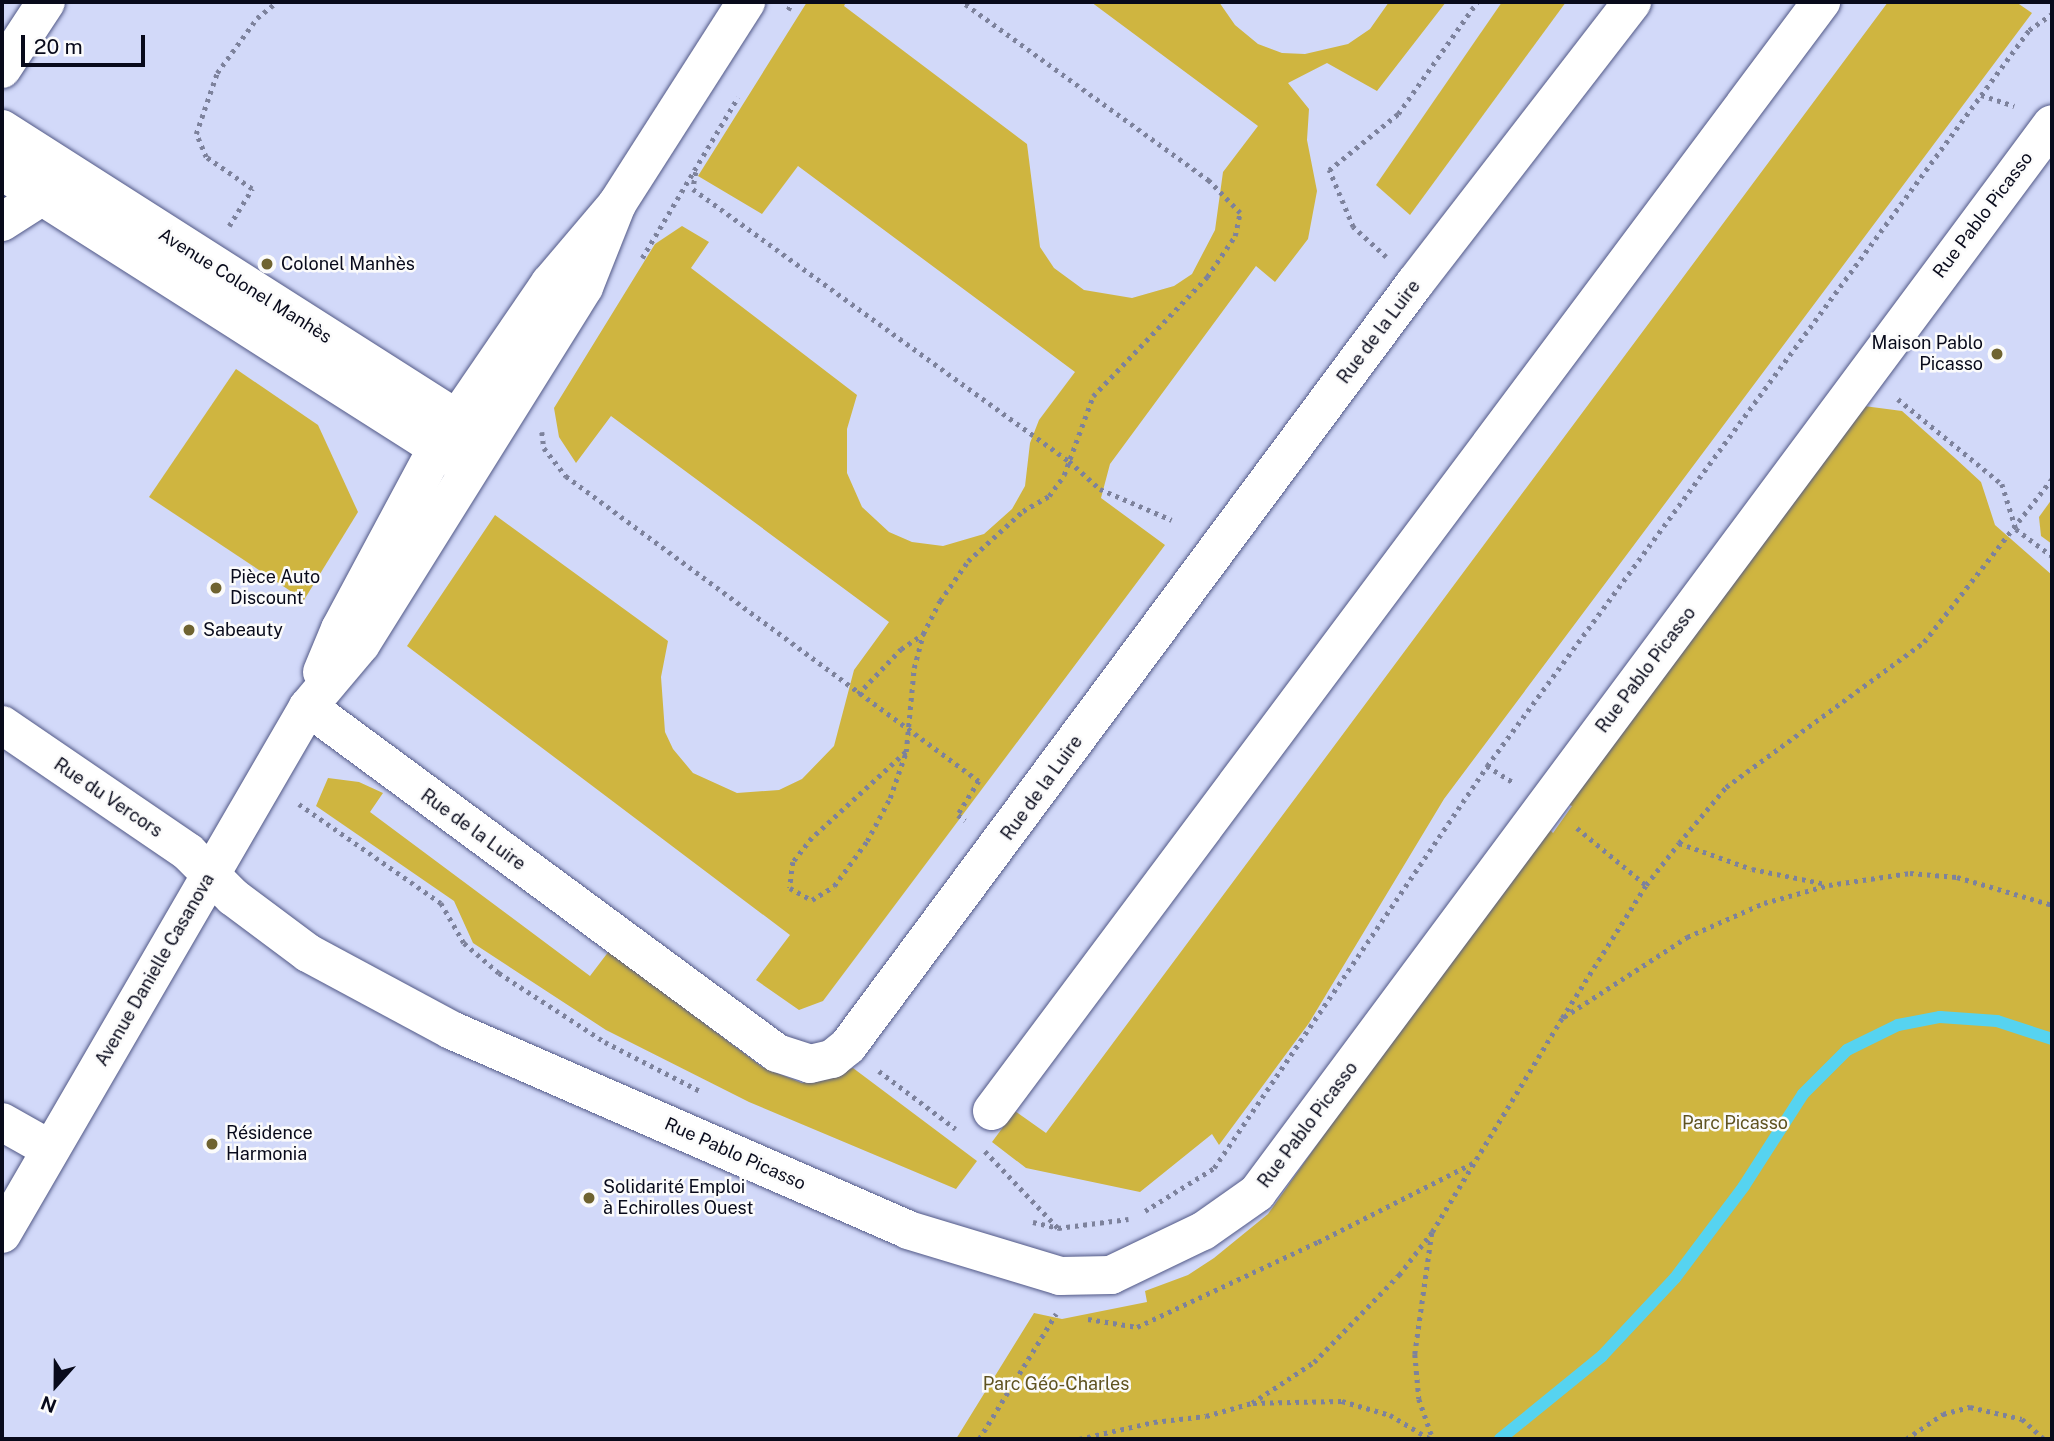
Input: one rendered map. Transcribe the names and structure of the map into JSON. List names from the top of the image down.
{
  "streets": {
    "street": [
      "Rue Pablo Picasso",
      "Avenue Colonel Manhès",
      "Rue de la Luire",
      "Rue du Vercors",
      "Avenue Danielle Casanova"
    ]
  },
  "crossings": [
    ["Rue Pablo Picasso", "Rue du Vercors"],
    ["Rue Pablo Picasso", "Avenue Danielle Casanova"],
    ["Avenue Colonel Manhès", "Avenue Danielle Casanova"],
    ["Rue de la Luire", "Avenue Danielle Casanova"],
    ["Rue du Vercors", "Avenue Danielle Casanova"]
  ],
  "parks": ["Parc Picasso", "Parc Géo-Charles"],
  "places": [
    "Colonel Manhès",
    "Maison Pablo Picasso",
    "Pièce Auto Discount",
    "Sabeauty",
    "Résidence Harmonia",
    "Solidarité Emploi à Echirolles Ouest"
  ],
  "scale_bar": "20 m",
  "north": "bottom"
}
